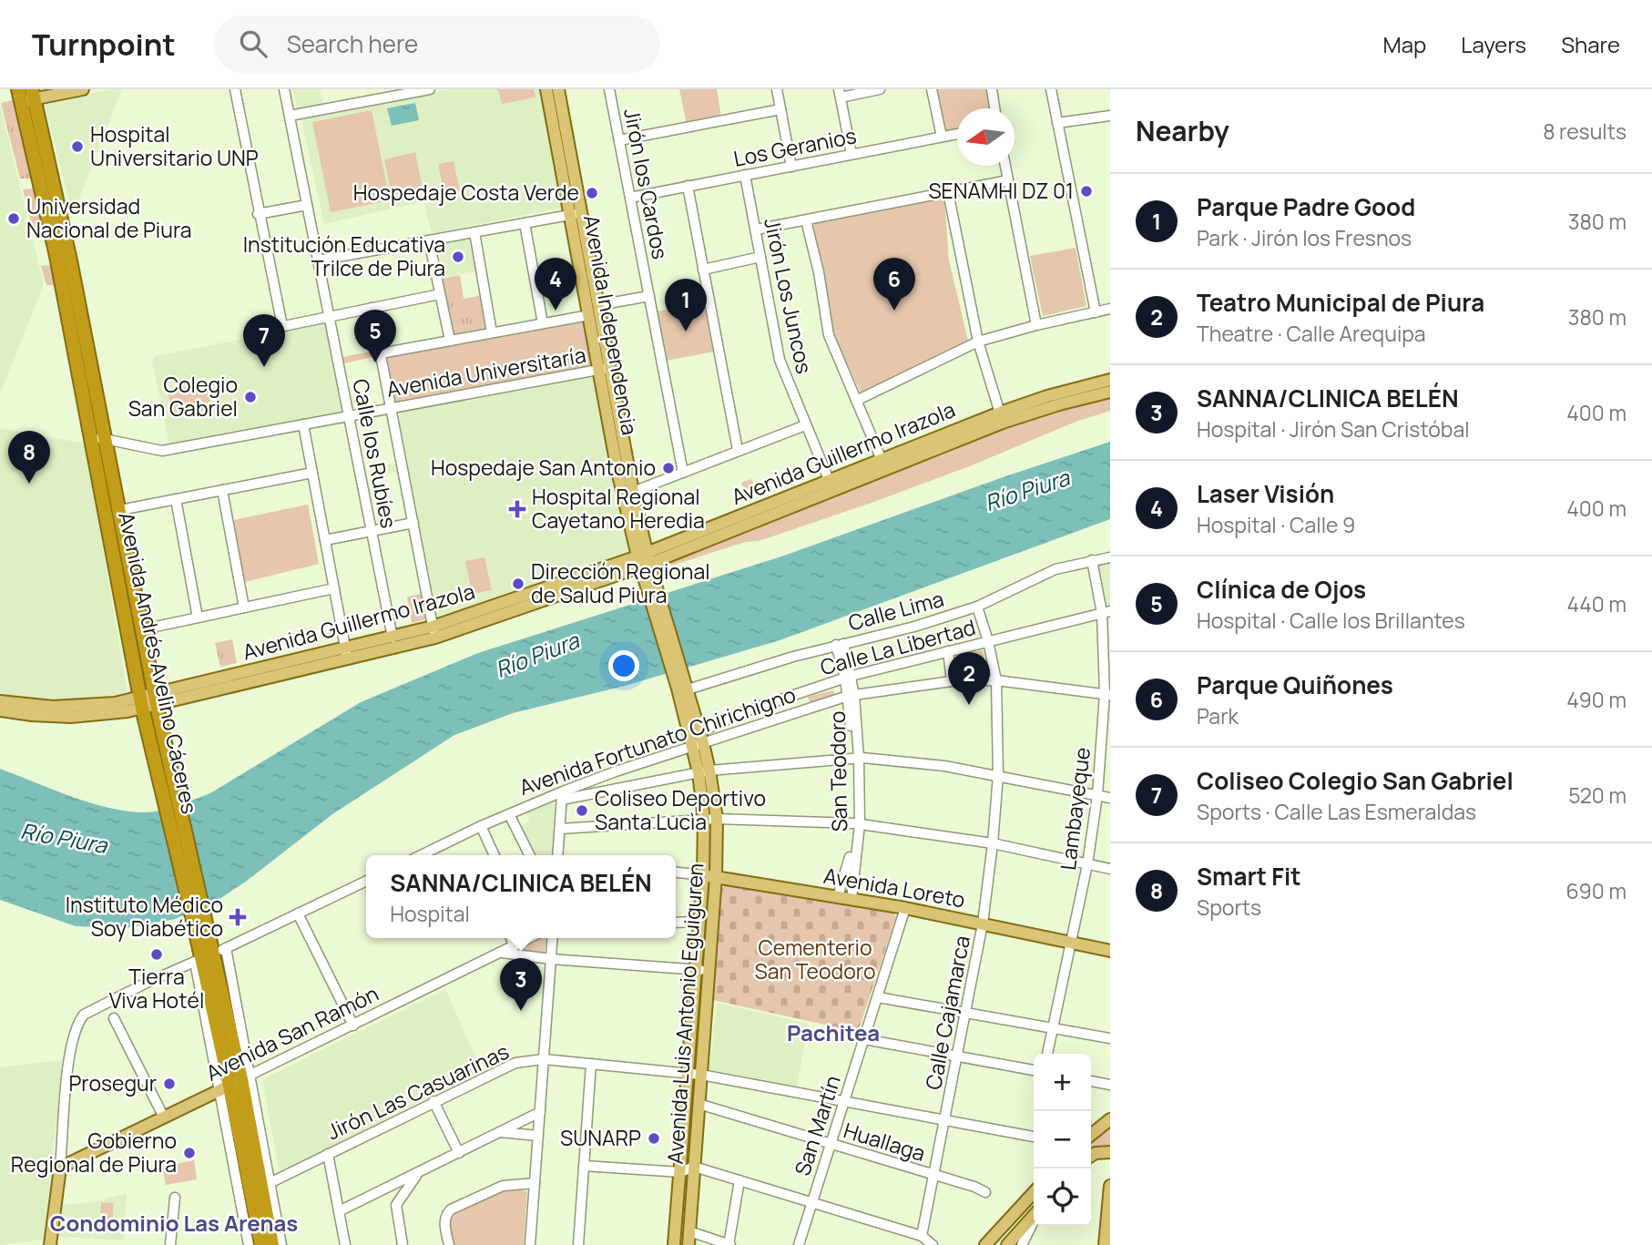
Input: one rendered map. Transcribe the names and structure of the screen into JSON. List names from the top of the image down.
{
  "streets": {
    "highway": ["Avenida Andrés Avelino Cáceres"],
    "main road": [
      "Avenida Independencia",
      "Avenida Guillermo Irazola",
      "Avenida Loreto",
      "Avenida Luis Antonio Eguiguren",
      "Avenida San Ramón"
    ],
    "street": [
      "Los Geranios",
      "Jirón los Cardos",
      "Jirón Los Juncos",
      "Avenida Universitaría",
      "Calle los Rubíes",
      "Calle Lima",
      "Calle La Libertad",
      "Avenida Fortunato Chirichigno",
      "San Teodoro",
      "Lambayeque",
      "Calle Cajamarca",
      "Jirón Las Casuarinas",
      "San Martín",
      "Huallaga"
    ]
  },
  "crossings": [
    ["Los Geranios", "Jirón los Cardos"],
    ["Los Geranios", "Jirón Los Juncos"],
    ["Jirón Los Juncos", "Avenida Guillermo Irazola"],
    ["Avenida Independencia", "Avenida Universitaría"],
    ["Avenida Independencia", "Avenida Guillermo Irazola"],
    ["Avenida Independencia", "Avenida Luis Antonio Eguiguren"],
    ["Avenida Universitaría", "Calle los Rubíes"],
    ["Avenida Universitaría", "Avenida Andrés Avelino Cáceres"],
    ["Calle los Rubíes", "Avenida Guillermo Irazola"],
    ["Avenida Guillermo Irazola", "Avenida Andrés Avelino Cáceres"],
    ["Avenida Guillermo Irazola", "Avenida Luis Antonio Eguiguren"],
    ["Calle Lima", "San Teodoro"],
    ["Calle Lima", "Lambayeque"],
    ["Calle Lima", "Calle Cajamarca"],
    ["Calle Lima", "Avenida Luis Antonio Eguiguren"],
    ["Calle La Libertad", "Avenida Fortunato Chirichigno"],
    ["Calle La Libertad", "San Teodoro"],
    ["Calle La Libertad", "Lambayeque"],
    ["Calle La Libertad", "Calle Cajamarca"],
    ["Calle La Libertad", "Avenida Luis Antonio Eguiguren"],
    ["Avenida Andrés Avelino Cáceres", "Avenida San Ramón"],
    ["Avenida Andrés Avelino Cáceres", "Jirón Las Casuarinas"],
    ["Avenida Fortunato Chirichigno", "San Teodoro"],
    ["Avenida Fortunato Chirichigno", "Lambayeque"],
    ["Avenida Fortunato Chirichigno", "Calle Cajamarca"],
    ["Avenida Fortunato Chirichigno", "Avenida Luis Antonio Eguiguren"],
    ["San Teodoro", "Avenida Loreto"],
    ["Lambayeque", "Avenida Loreto"],
    ["Avenida Loreto", "Calle Cajamarca"],
    ["Avenida Loreto", "Avenida Luis Antonio Eguiguren"],
    ["Avenida Loreto", "San Martín"],
    ["Calle Cajamarca", "Jirón Las Casuarinas"],
    ["Calle Cajamarca", "Huallaga"],
    ["Avenida Luis Antonio Eguiguren", "Jirón Las Casuarinas"],
    ["Avenida Luis Antonio Eguiguren", "Huallaga"],
    ["Jirón Las Casuarinas", "San Martín"],
    ["San Martín", "Huallaga"]
  ],
  "districts": ["Pachitea", "Condominio Las Arenas"],
  "water": ["Río Piura"],
  "parks": ["Cementerio San Teodoro"],
  "places": {
    "other": [
      "Hospital Universitario UNP",
      "SENAMHI DZ 01",
      "Hospedaje Costa Verde",
      "Universidad Nacional de Piura",
      "Institución Educativa Trilce de Piura",
      "Colegio San Gabriel",
      "Hospedaje San Antonio",
      "Dirección Regional de Salud Piura",
      "Coliseo Deportivo Santa Lucìa",
      "Tierra Viva Hotél",
      "Prosegur",
      "SUNARP",
      "Gobierno Regional de Piura"
    ],
    "health": ["Hospital Regional Cayetano Heredia", "Instituto Médico Soy Diabético"]
  },
  "north": "left",
  "page": {
    "header": "Turnpoint",
    "search": "Search here",
    "nav": ["Map", "Layers", "Share"],
    "heading": ["Nearby", "8 results"],
    "list": [
      {
        "mark": "1",
        "name": "Parque Padre Good",
        "note": "Park · Jirón los Fresnos",
        "value": "380 m"
      },
      {
        "mark": "2",
        "name": "Teatro Municipal de Piura",
        "note": "Theatre · Calle Arequipa",
        "value": "380 m"
      },
      {
        "mark": "3",
        "name": "SANNA/CLINICA BELÉN",
        "note": "Hospital · Jirón San Cristóbal",
        "value": "400 m"
      },
      {
        "mark": "4",
        "name": "Laser Visión",
        "note": "Hospital · Calle 9",
        "value": "400 m"
      },
      {
        "mark": "5",
        "name": "Clínica de Ojos",
        "note": "Hospital · Calle los Brillantes",
        "value": "440 m"
      },
      {
        "mark": "6",
        "name": "Parque Quiñones",
        "note": "Park",
        "value": "490 m"
      },
      {
        "mark": "7",
        "name": "Coliseo Colegio San Gabriel",
        "note": "Sports · Calle Las Esmeraldas",
        "value": "520 m"
      },
      {
        "mark": "8",
        "name": "Smart Fit",
        "note": "Sports",
        "value": "690 m"
      }
    ],
    "pins": [
      "4",
      "6",
      "1",
      "5",
      "7",
      "8",
      "2",
      "3"
    ],
    "popup": ["SANNA/CLINICA BELÉN", "Hospital"],
    "map_buttons": ["+", "−"]
  }
}
